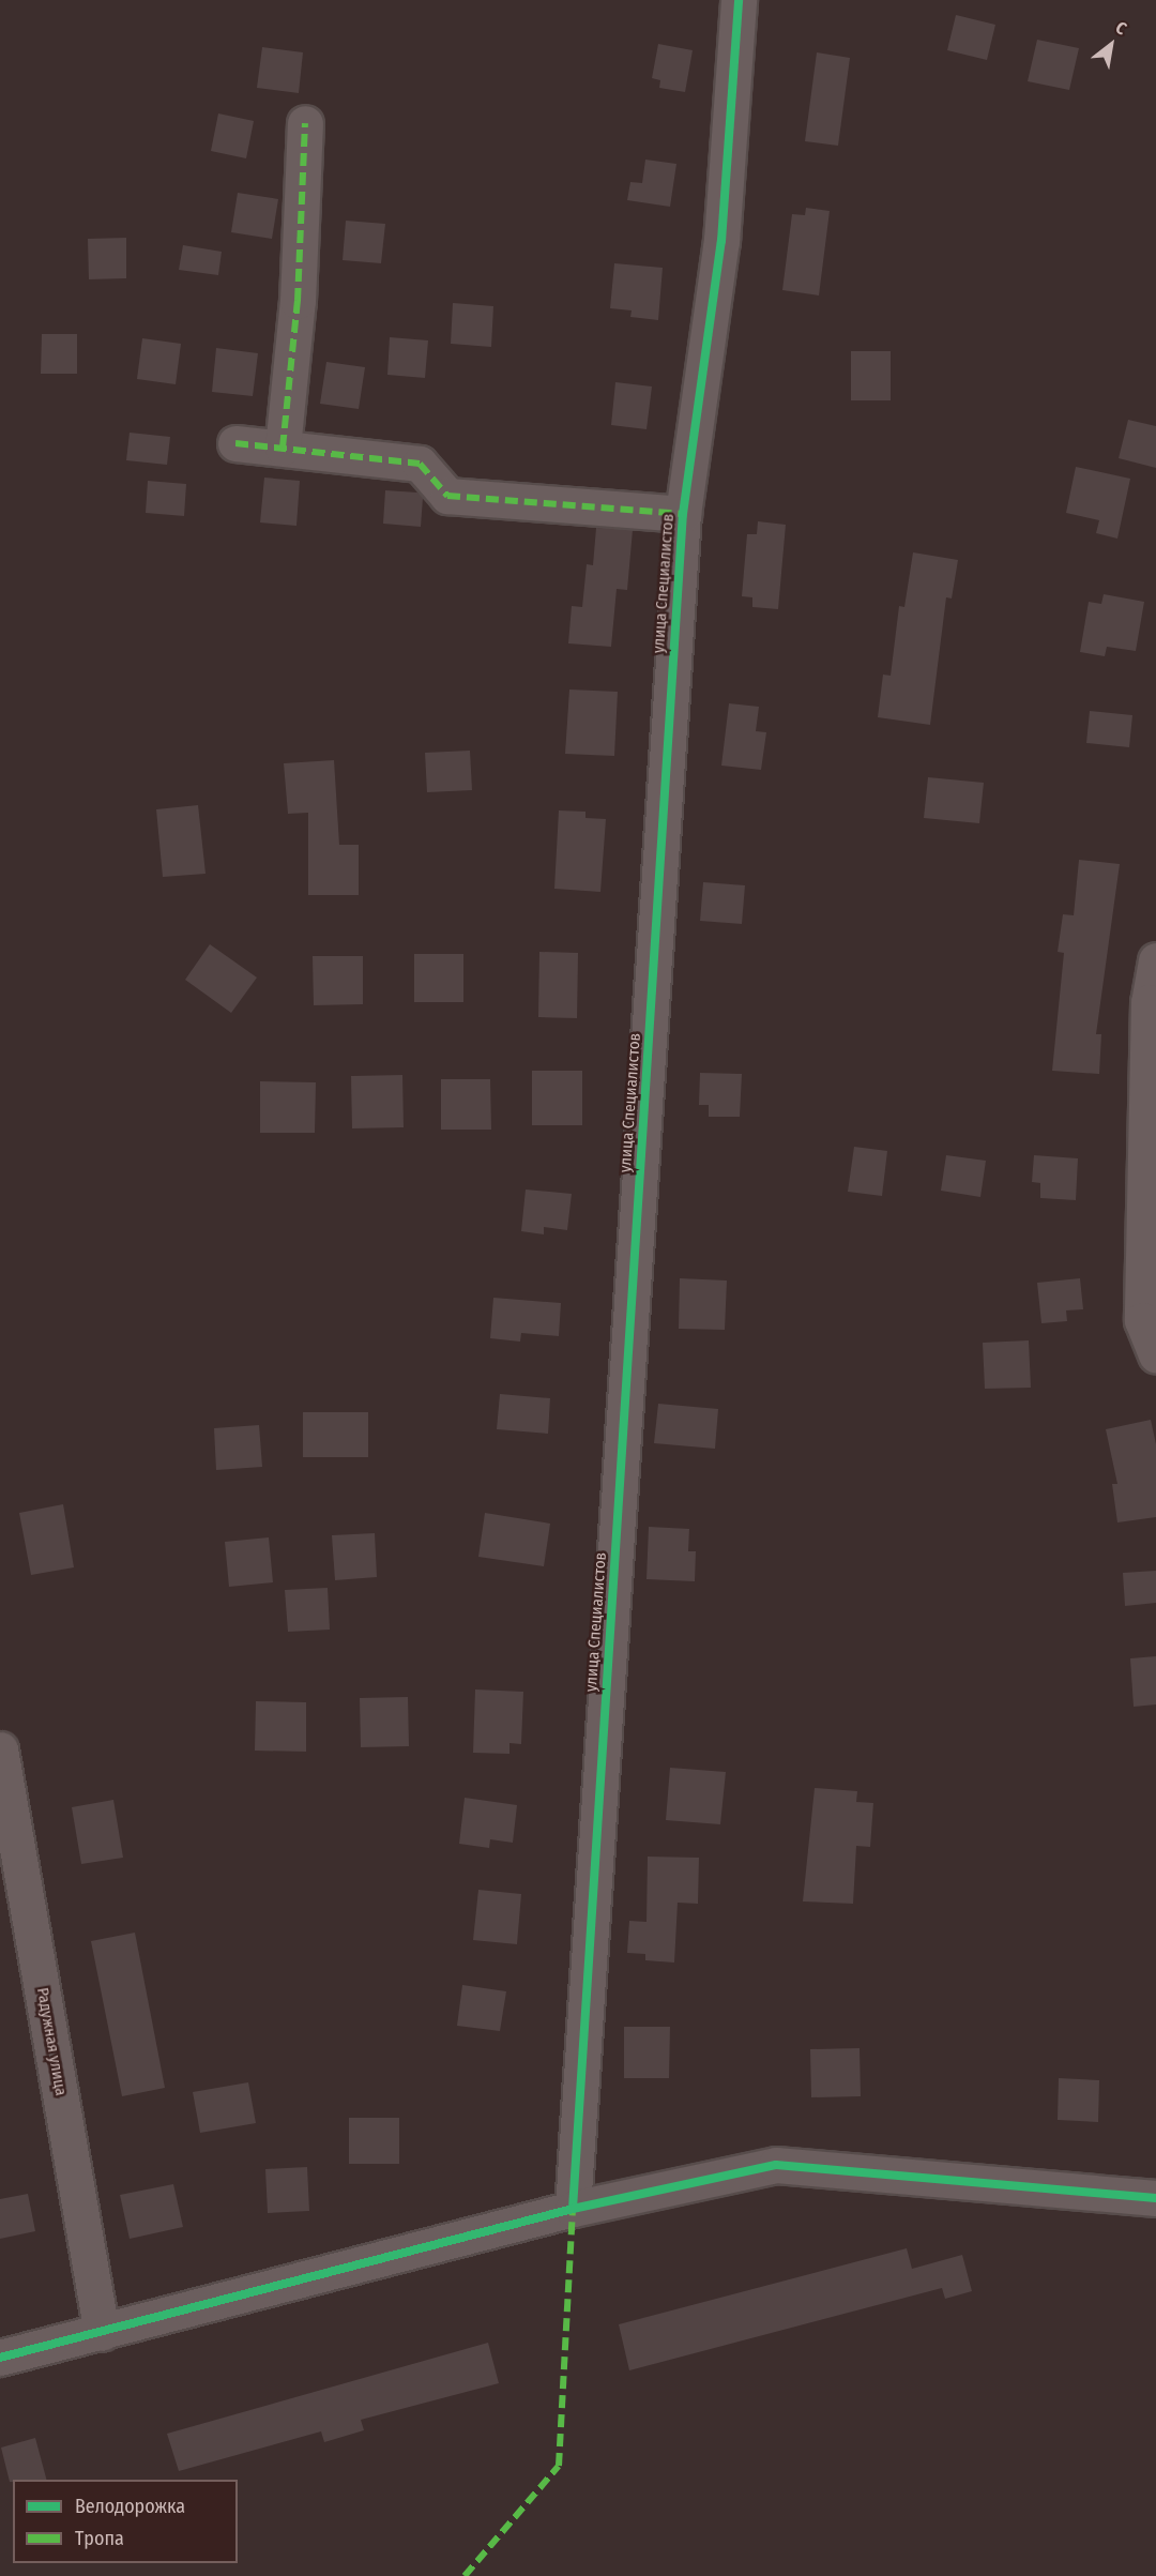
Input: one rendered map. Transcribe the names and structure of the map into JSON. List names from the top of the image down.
{
  "streets": {
    "street": ["улица Специалистов", "Радужная улица"]
  },
  "legend": ["Велодорожка", "Тропа"],
  "north": "top right"
}
